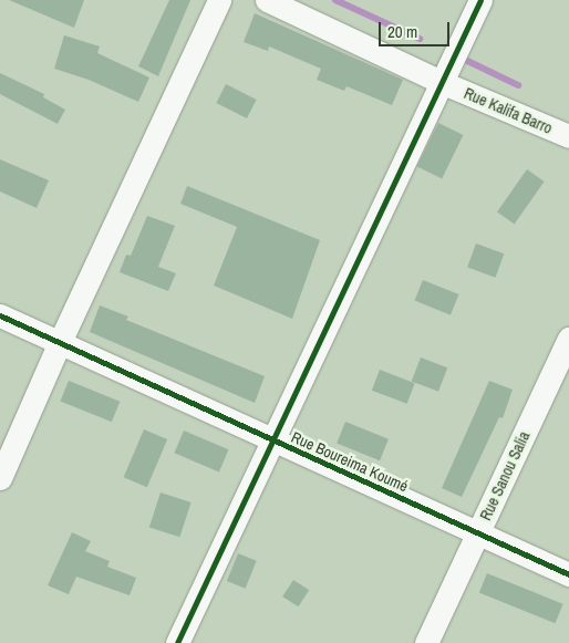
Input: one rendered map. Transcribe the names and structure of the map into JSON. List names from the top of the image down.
{
  "streets": {
    "street": ["Rue Kalifa Barro", "Rue Boureima Koumé", "Rue Sanou Salia"]
  },
  "crossings": [
    ["Rue Boureima Koumé", "Rue Sanou Salia"]
  ],
  "scale_bar": "20 m"
}
